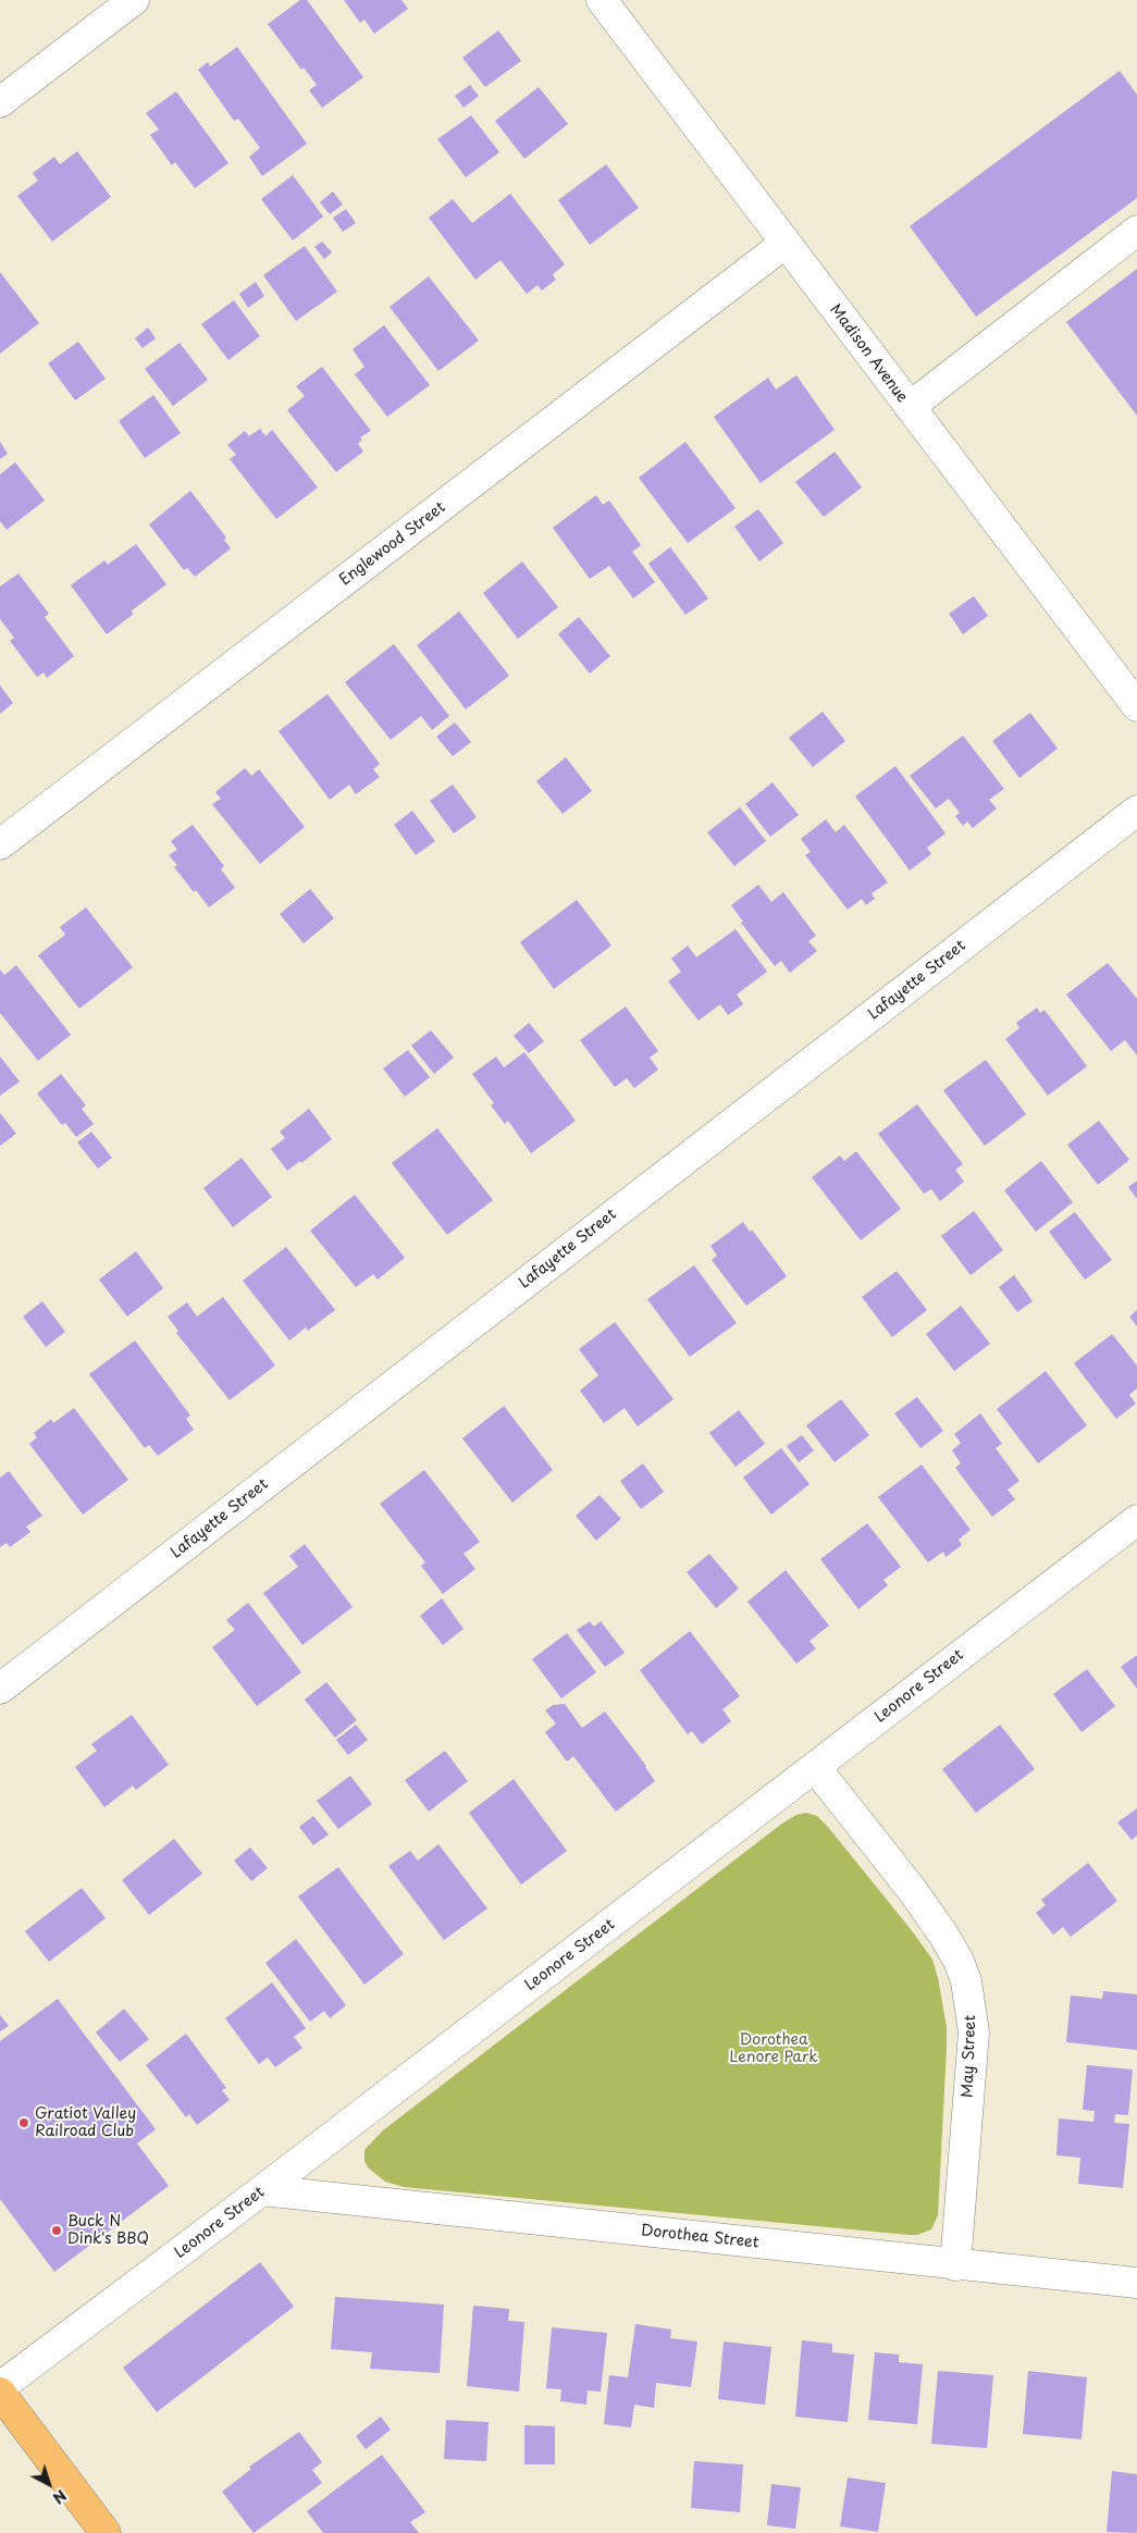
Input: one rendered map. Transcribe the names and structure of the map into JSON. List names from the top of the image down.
{
  "streets": {
    "street": [
      "Madison Avenue",
      "Englewood Street",
      "Lafayette Street",
      "Leonore Street",
      "May Street",
      "Dorothea Street"
    ]
  },
  "crossings": [
    ["Madison Avenue", "Englewood Street"],
    ["Leonore Street", "May Street"],
    ["Leonore Street", "Dorothea Street"],
    ["May Street", "Dorothea Street"]
  ],
  "parks": ["Dorothea Lenore Park"],
  "places": ["Gratiot Valley Railroad Club", "Buck N Dink's BBQ"],
  "north": "bottom right"
}
